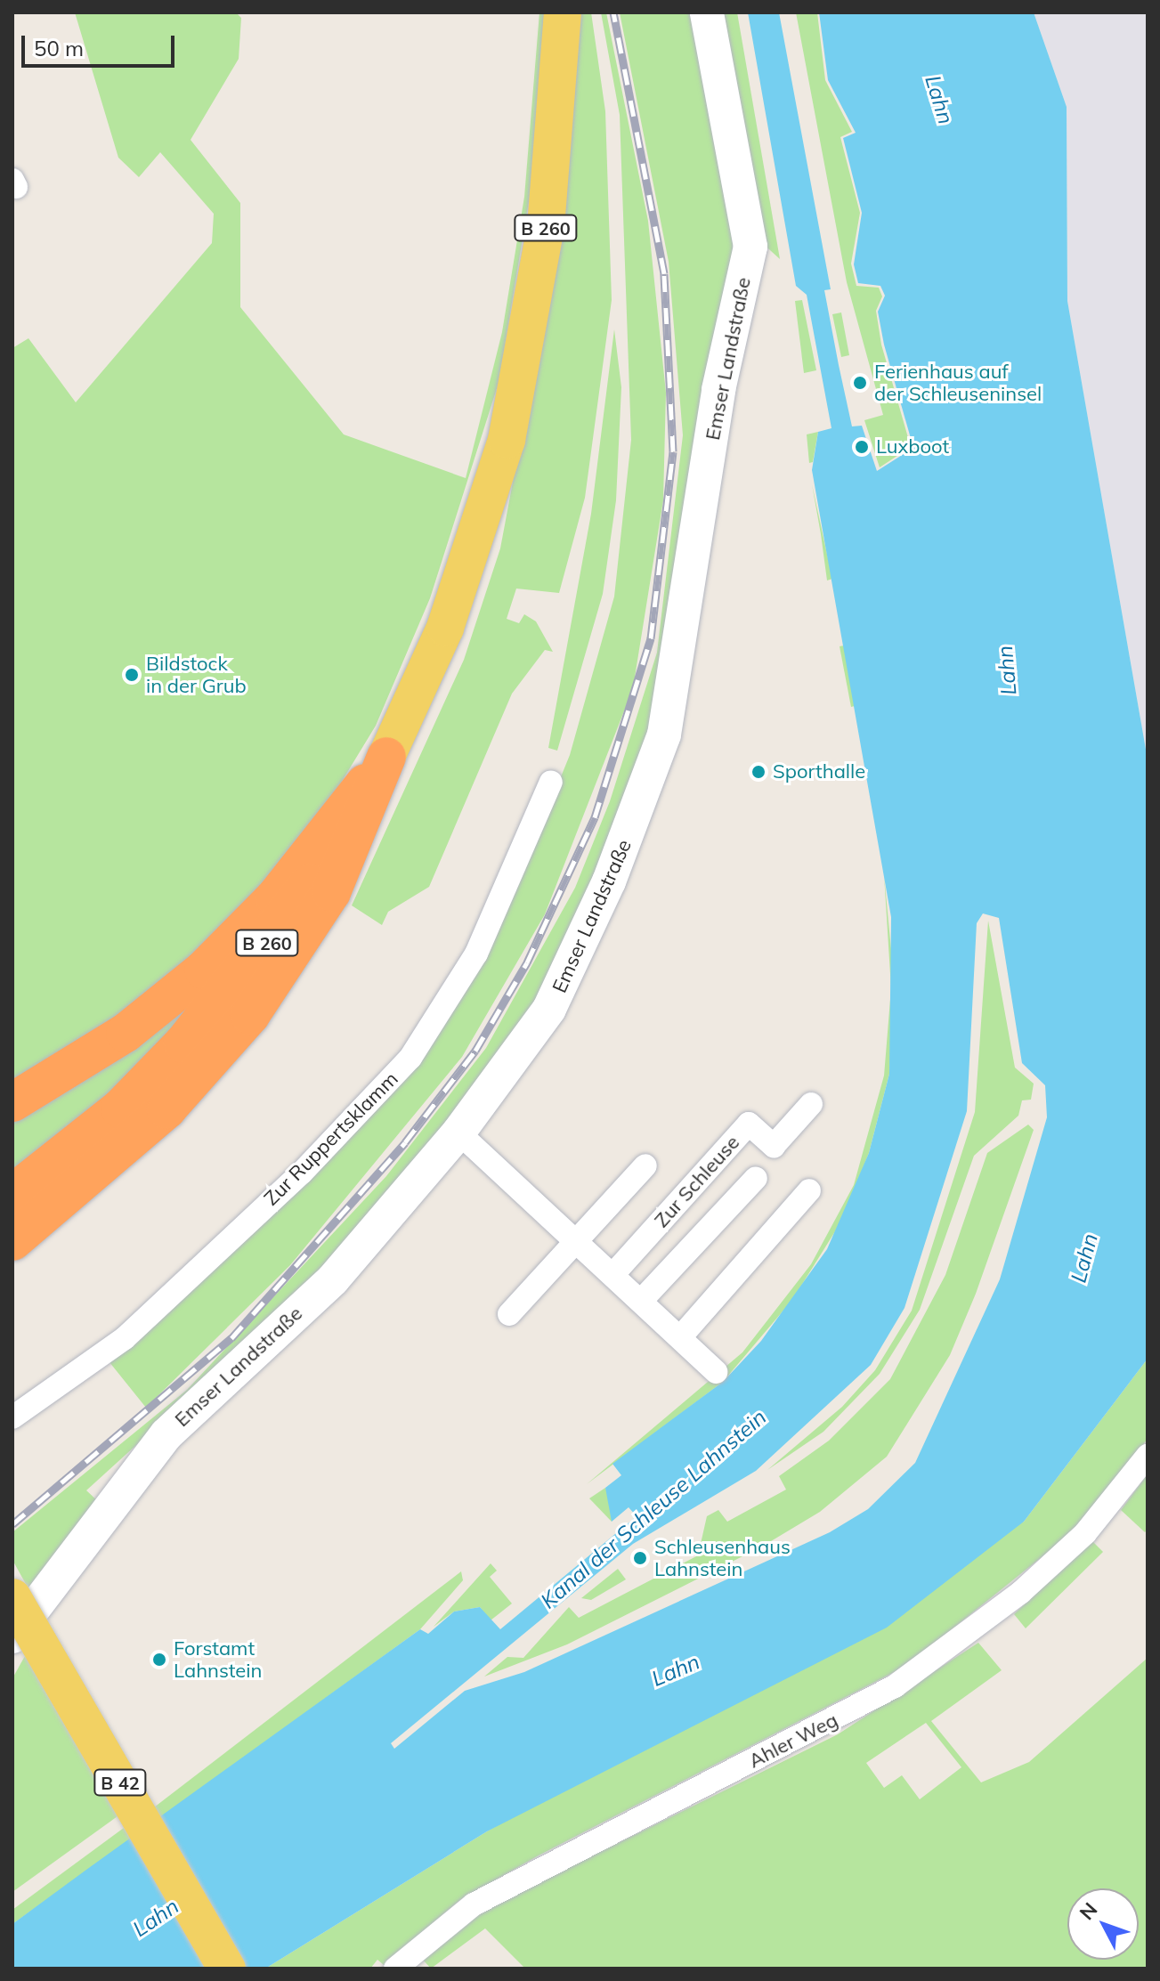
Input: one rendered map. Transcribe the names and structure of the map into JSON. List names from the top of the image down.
{
  "streets": {
    "highway": ["B 260"],
    "main road": ["B 42"],
    "street": [
      "Emser Landstraße",
      "Zur Ruppertsklamm",
      "Zur Schleuse",
      "Ahler Weg"
    ]
  },
  "water": ["Lahn", "Kanal der Schleuse Lahnstein"],
  "places": [
    "Ferienhaus auf der Schleuseninsel",
    "Luxboot",
    "Bildstock in der Grub",
    "Sporthalle",
    "Schleusenhaus Lahnstein",
    "Forstamt Lahnstein"
  ],
  "scale_bar": "50 m",
  "north": "top left"
}
